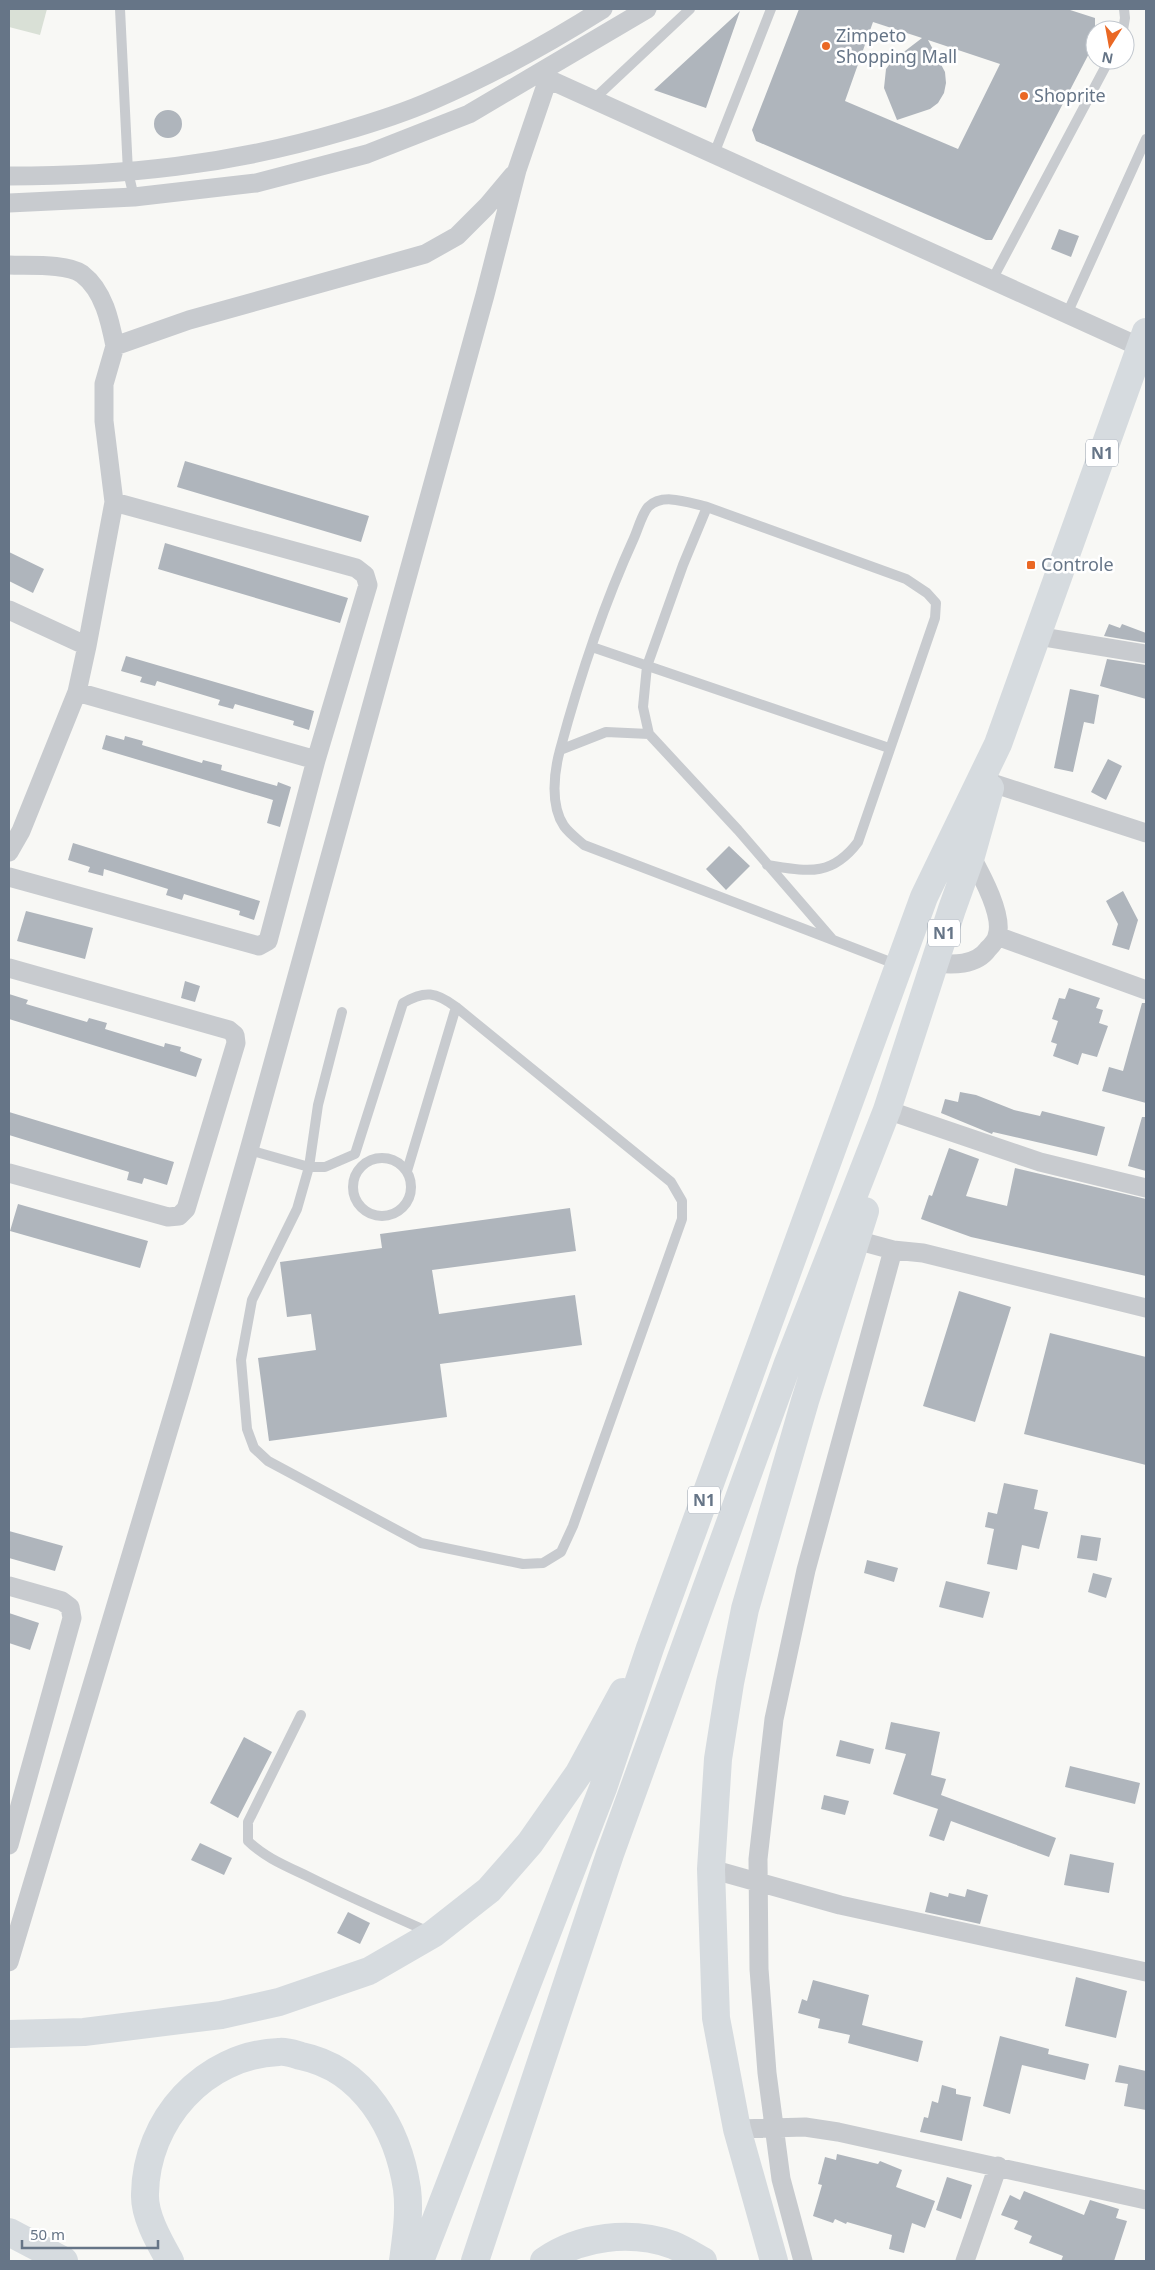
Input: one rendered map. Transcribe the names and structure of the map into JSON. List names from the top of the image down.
{
  "streets": {
    "main road": ["N1"]
  },
  "places": {
    "other": ["Zimpeto Shopping Mall", "Shoprite"],
    "transit": ["Controle"]
  },
  "scale_bar": "50 m",
  "north": "bottom"
}
